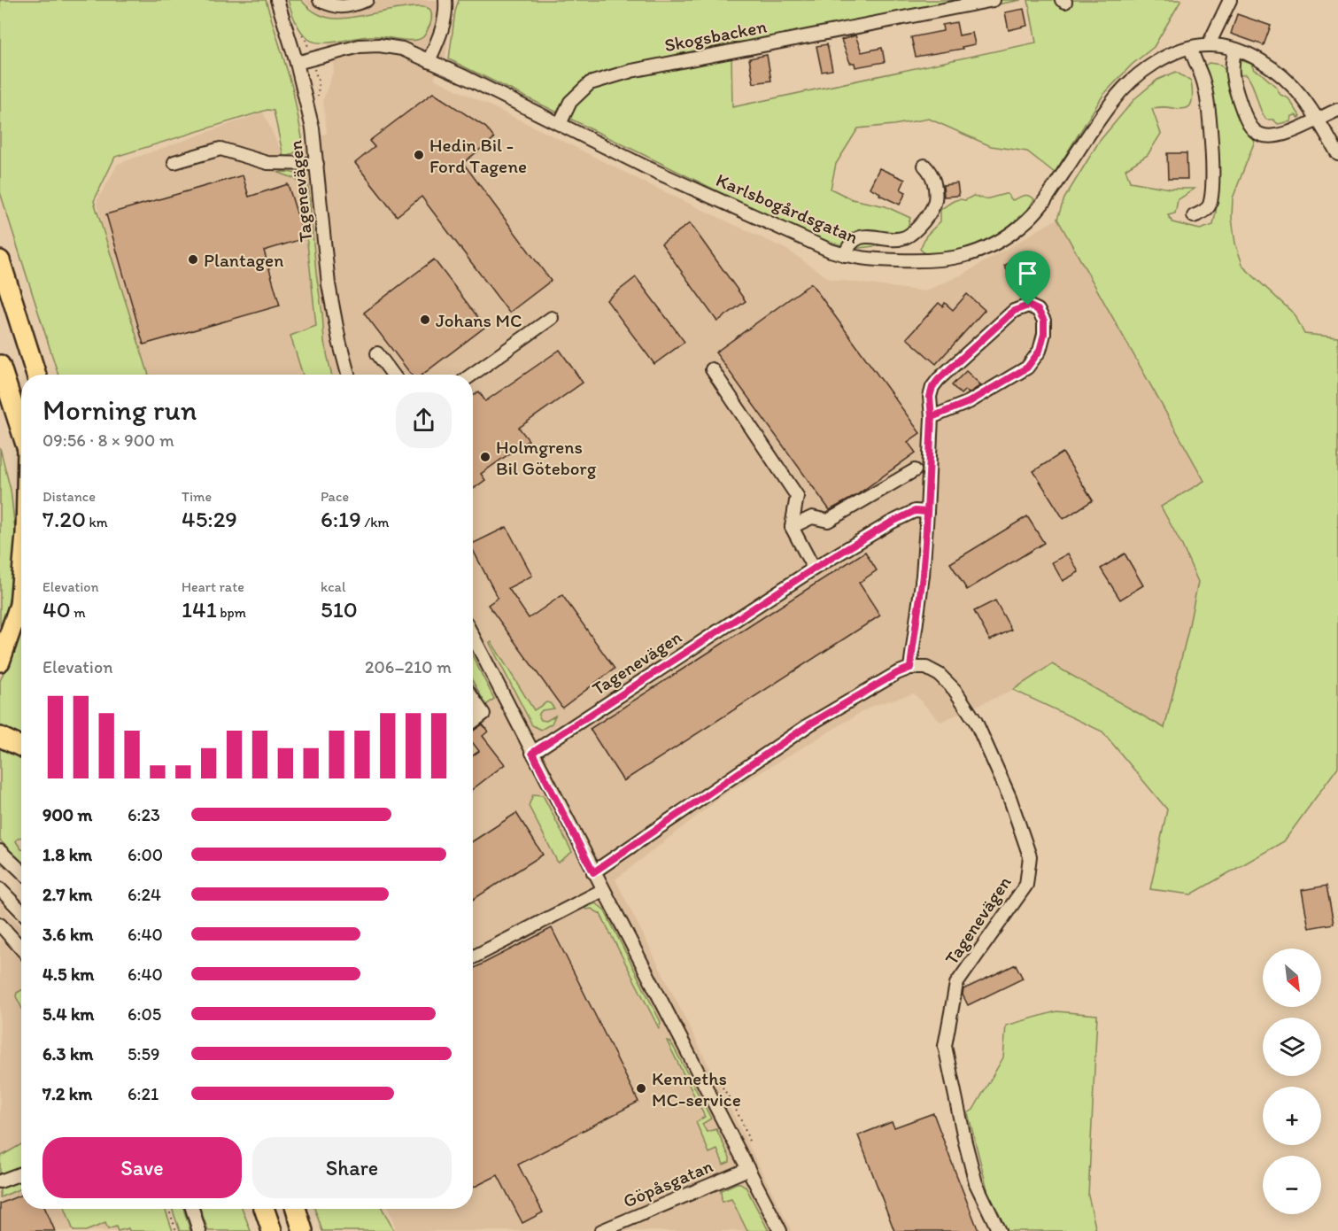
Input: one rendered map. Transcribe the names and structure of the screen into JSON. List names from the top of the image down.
{
  "streets": {
    "street": [
      "Skogsbacken",
      "Tagenevägen",
      "Karlsbogårdsgatan",
      "Göpåsgatan"
    ]
  },
  "crossings": [
    ["Skogsbacken", "Karlsbogårdsgatan"],
    ["Tagenevägen", "Karlsbogårdsgatan"]
  ],
  "places": [
    "Hedin Bil - Ford Tagene",
    "Plantagen",
    "Johans MC",
    "Holmgrens Bil Göteborg",
    "Kenneths MC-service"
  ],
  "north": "bottom right",
  "page": {
    "heading": ["Morning run", "09:56 · 8 × 900 m"],
    "stats": [
      ["Distance", "7.20 km"],
      ["Time", "45:29"],
      ["Pace", "6:19 /km"],
      ["Elevation", "40 m"],
      ["Heart rate", "141 bpm"],
      ["kcal", "510"]
    ],
    "chart": ["Elevation", "206–210 m"],
    "list": [
      {
        "name": "900 m",
        "note": "6:23"
      },
      {
        "name": "1.8 km",
        "note": "6:00"
      },
      {
        "name": "2.7 km",
        "note": "6:24"
      },
      {
        "name": "3.6 km",
        "note": "6:40"
      },
      {
        "name": "4.5 km",
        "note": "6:40"
      },
      {
        "name": "5.4 km",
        "note": "6:05"
      },
      {
        "name": "6.3 km",
        "note": "5:59"
      },
      {
        "name": "7.2 km",
        "note": "6:21"
      }
    ],
    "map_buttons": ["+", "−"],
    "buttons": ["Save", "Share"]
  }
}
